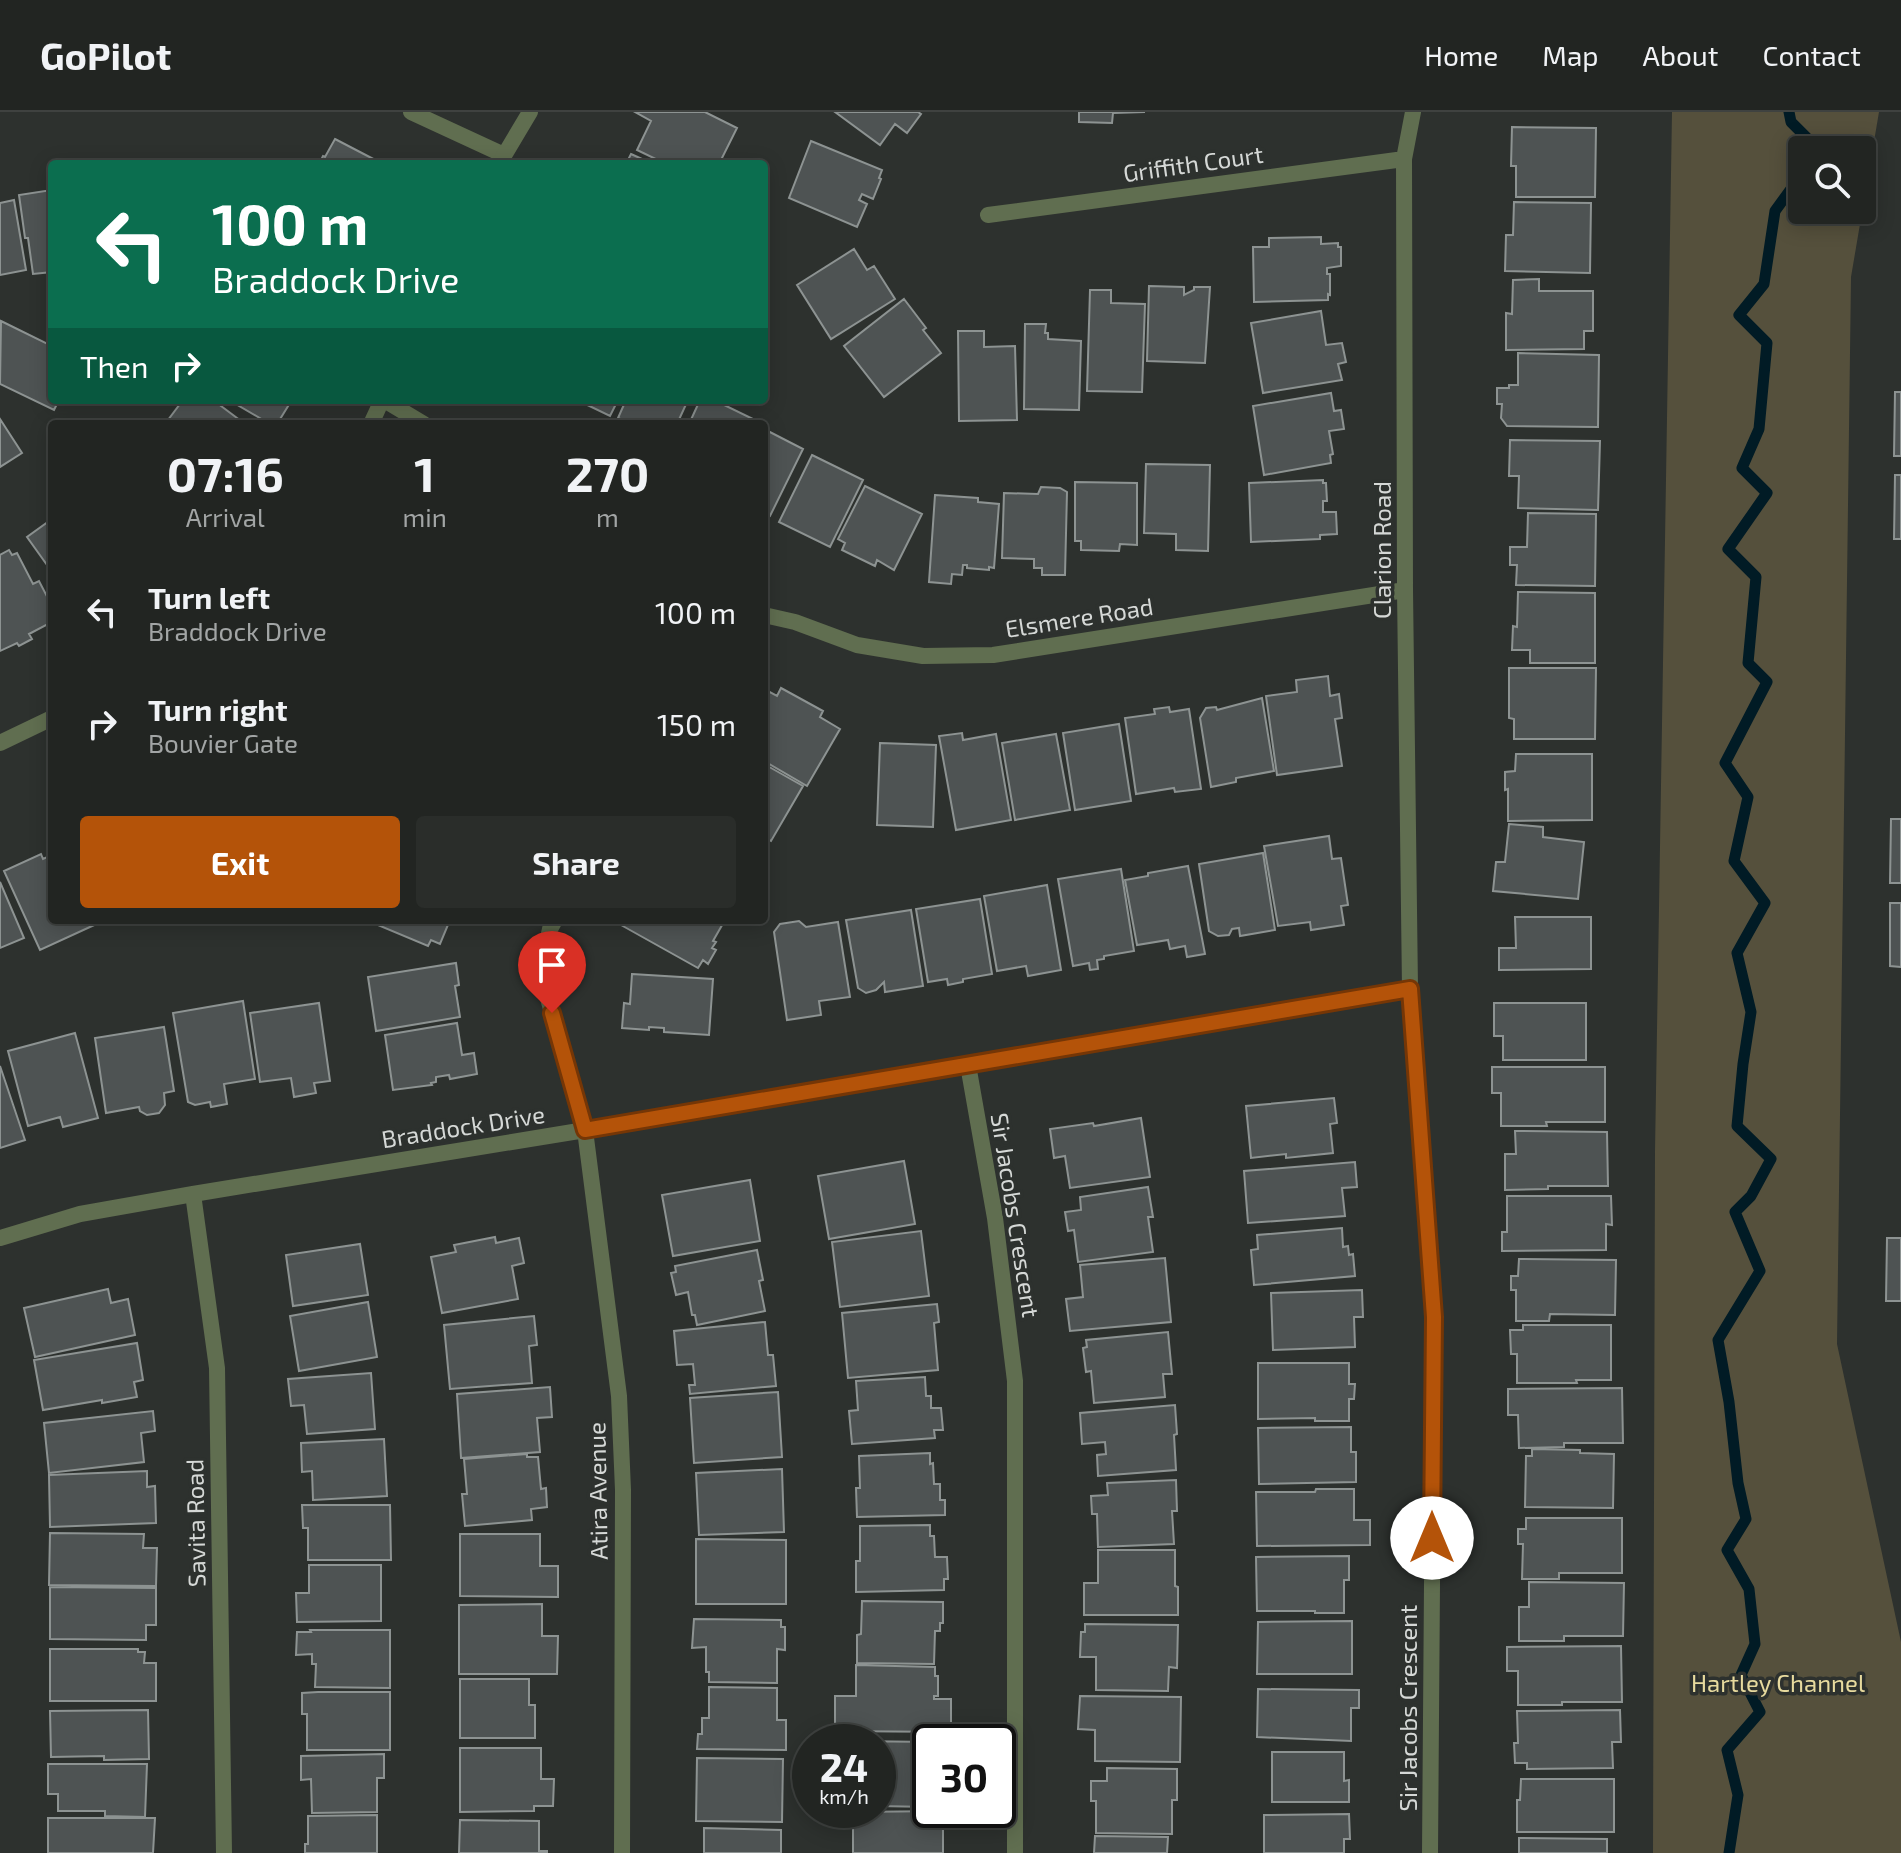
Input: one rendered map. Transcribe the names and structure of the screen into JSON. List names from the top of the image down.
{
  "streets": {
    "street": [
      "Griffith Court",
      "Clarion Road",
      "Elsmere Road",
      "Braddock Drive",
      "Sir Jacobs Crescent",
      "Atira Avenue",
      "Savita Road"
    ]
  },
  "crossings": [
    ["Griffith Court", "Clarion Road"],
    ["Clarion Road", "Elsmere Road"],
    ["Clarion Road", "Braddock Drive"],
    ["Clarion Road", "Sir Jacobs Crescent"],
    ["Braddock Drive", "Sir Jacobs Crescent"],
    ["Braddock Drive", "Atira Avenue"],
    ["Braddock Drive", "Savita Road"]
  ],
  "parks": ["Hartley Channel"],
  "page": {
    "header": "GoPilot",
    "nav": [
      "Home",
      "Map",
      "About",
      "Contact"
    ],
    "turn": ["100 m", "Braddock Drive"],
    "then": "Then",
    "eta": [
      "07:16",
      "Arrival",
      "1",
      "min",
      "270",
      "m"
    ],
    "list": [
      {
        "name": "Turn left",
        "note": "Braddock Drive",
        "value": "100 m"
      },
      {
        "name": "Turn right",
        "note": "Bouvier Gate",
        "value": "150 m"
      }
    ],
    "buttons": ["Exit", "Share"],
    "speed": "24 km/h",
    "limit": "30"
  }
}
